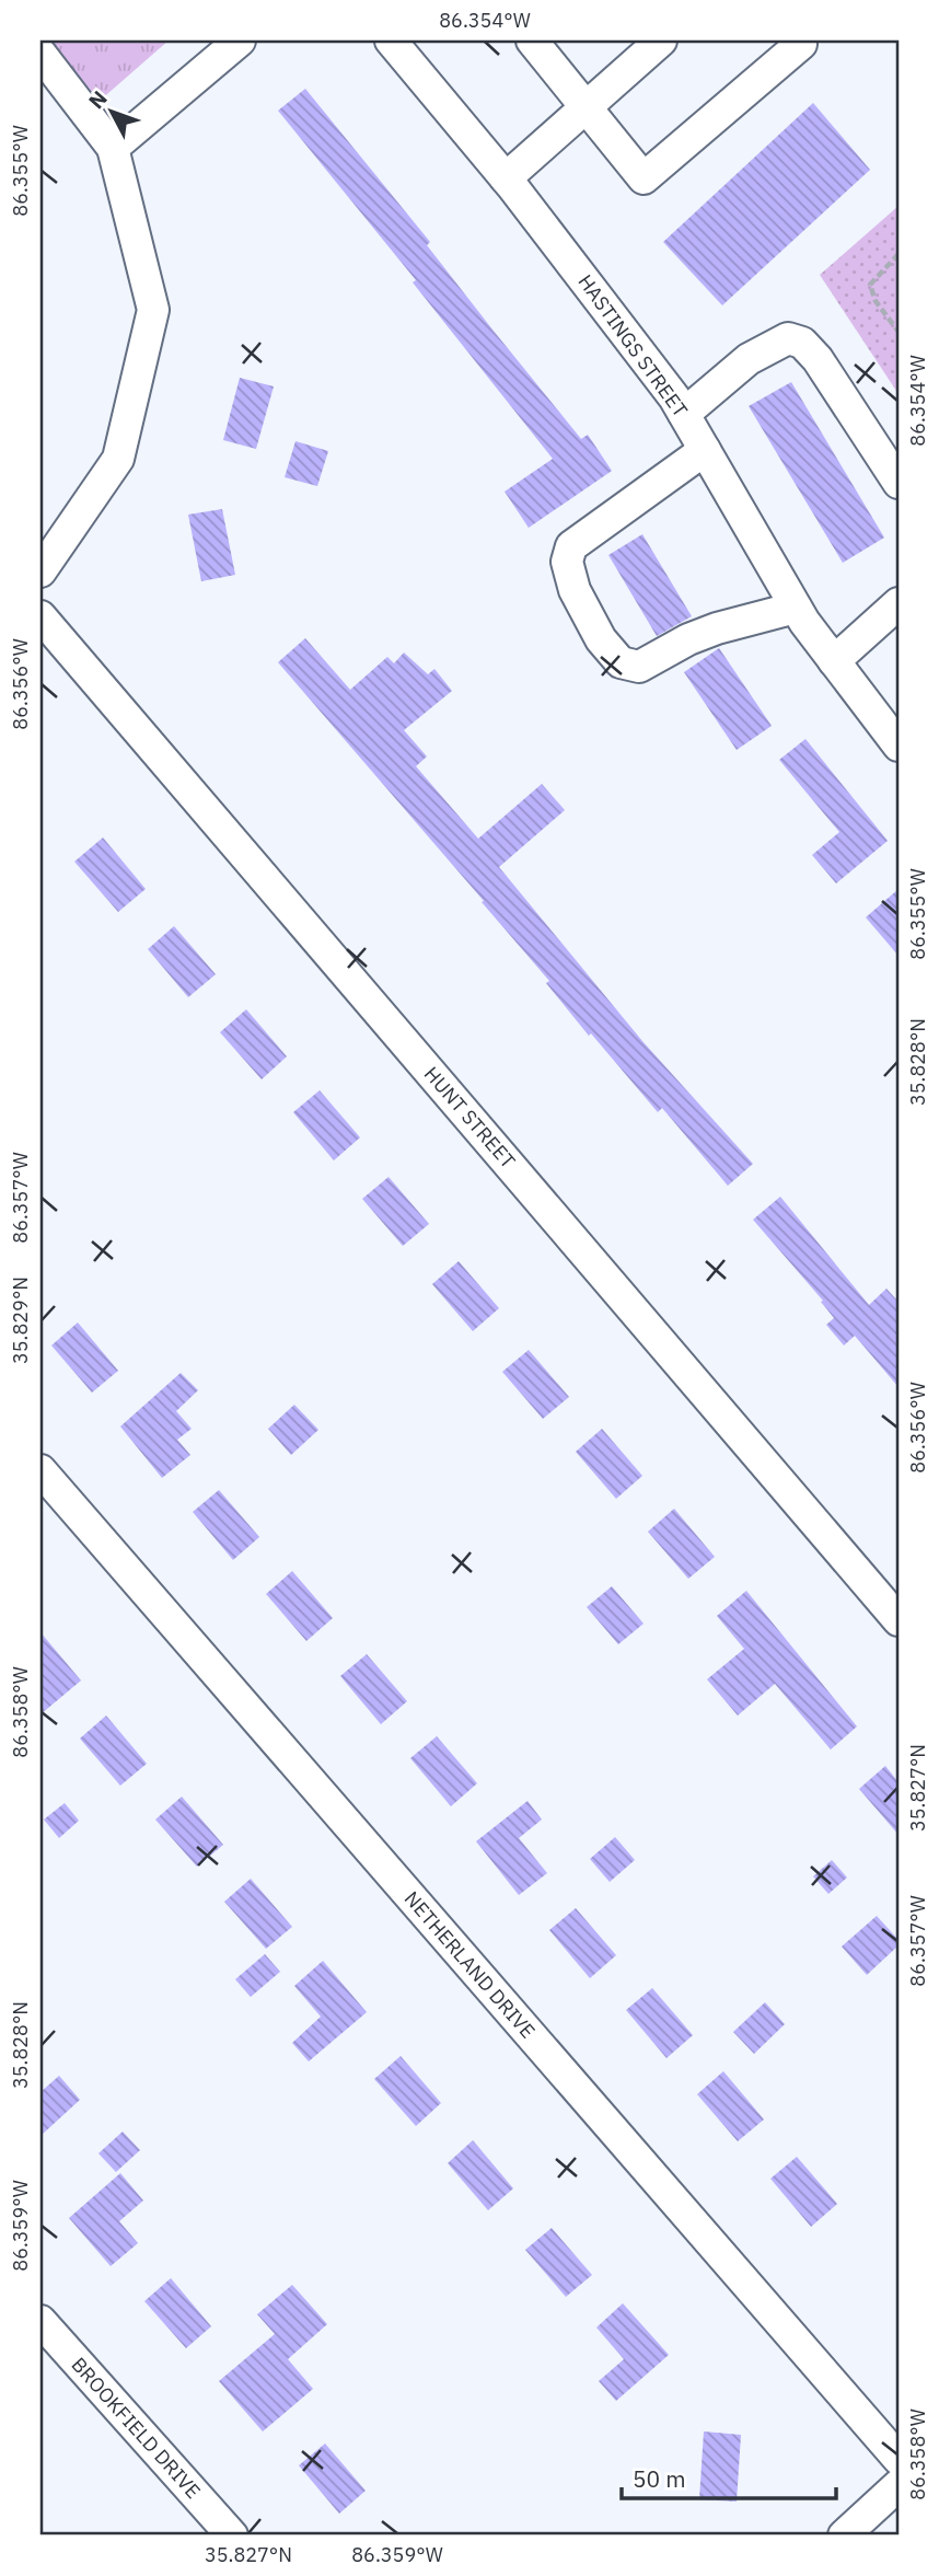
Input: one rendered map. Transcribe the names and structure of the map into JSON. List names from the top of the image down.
{
  "streets": {
    "street": [
      "HASTINGS STREET",
      "HUNT STREET",
      "NETHERLAND DRIVE",
      "BROOKFIELD DRIVE"
    ]
  },
  "scale_bar": "50 m",
  "north": "top left",
  "coordinates": [
    "86.354°W",
    "86.355°W",
    "86.356°W",
    "35.828°N",
    "86.357°W",
    "35.829°N",
    "86.358°W",
    "35.827°N",
    "86.359°W"
  ]
}
